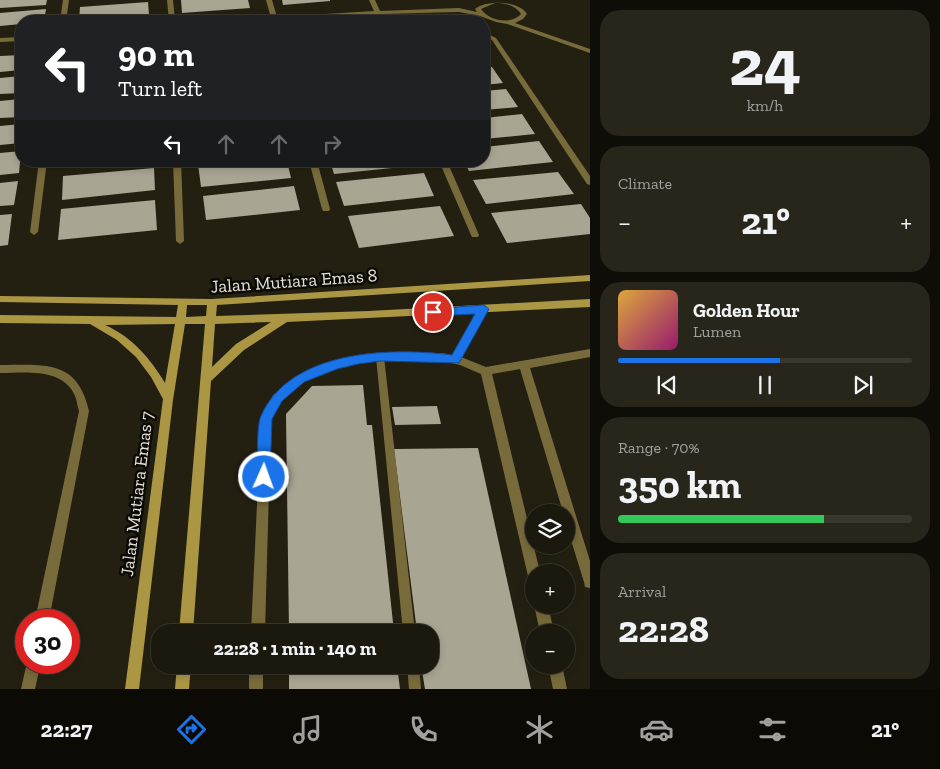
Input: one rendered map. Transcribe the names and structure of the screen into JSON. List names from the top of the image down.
{
  "streets": {
    "main road": ["Jalan Mutiara Emas 8", "Jalan Mutiara Emas 7"]
  },
  "crossings": [
    ["Jalan Mutiara Emas 8", "Jalan Mutiara Emas 7"]
  ],
  "page": {
    "tile": [
      ["24", "km/h"],
      "Climate",
      ["Range · 70%", "350 km"],
      ["Arrival", "22:28"]
    ],
    "turn": ["90 m", "Turn left"],
    "heat": ["−", "21°", "+"],
    "song": ["Golden Hour", "Lumen"],
    "map_buttons": ["+", "−"],
    "limit": "30",
    "trip": "22:28 · 1 min · 140 m",
    "tabs": ["22:27", "21°"]
  }
}
